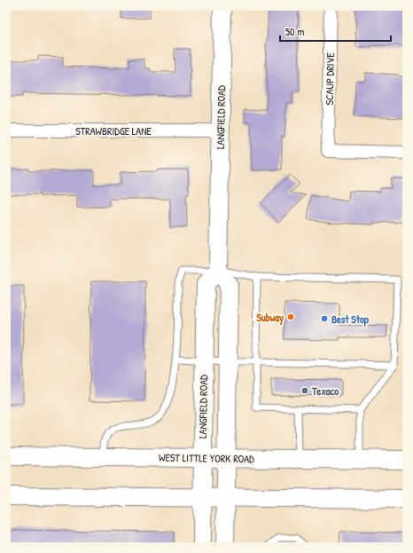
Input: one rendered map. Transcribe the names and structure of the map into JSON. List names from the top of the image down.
{
  "streets": {
    "street": [
      "SCAUP DRIVE",
      "LANGFIELD ROAD",
      "STRAWBRIDGE LANE",
      "WEST LITTLE YORK ROAD"
    ]
  },
  "crossings": [
    ["LANGFIELD ROAD", "STRAWBRIDGE LANE"],
    ["LANGFIELD ROAD", "WEST LITTLE YORK ROAD"]
  ],
  "places": ["Subway", "Best Stop", "Texaco"],
  "scale_bar": "50 m"
}
